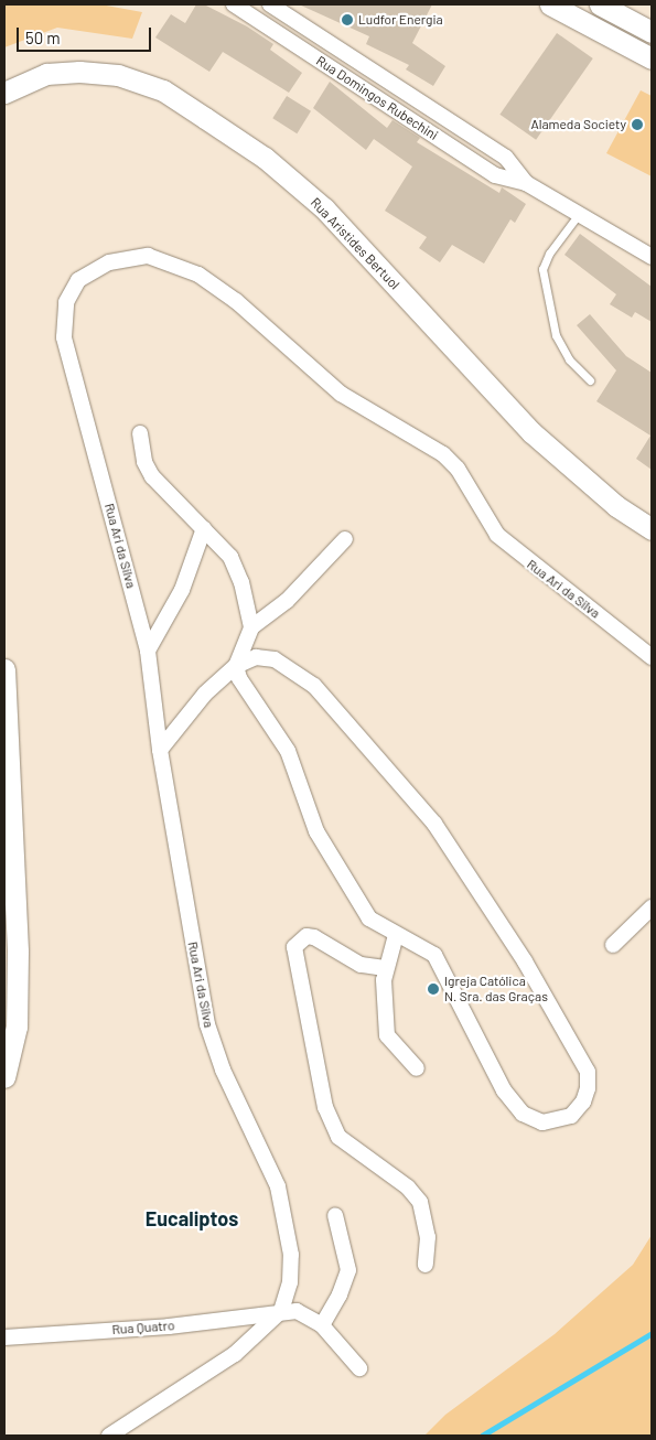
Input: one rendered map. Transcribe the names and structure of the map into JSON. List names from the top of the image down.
{
  "streets": {
    "main road": ["Rua Aristides Bertuol"],
    "street": ["Rua Domingos Rubechini", "Rua Ari da Silva", "Rua Quatro"]
  },
  "crossings": [
    ["Rua Ari da Silva", "Rua Quatro"]
  ],
  "districts": ["Eucaliptos"],
  "places": ["Ludfor Energia", "Alameda Society", "Igreja Católica N. Sra. das Graças"],
  "scale_bar": "50 m"
}
